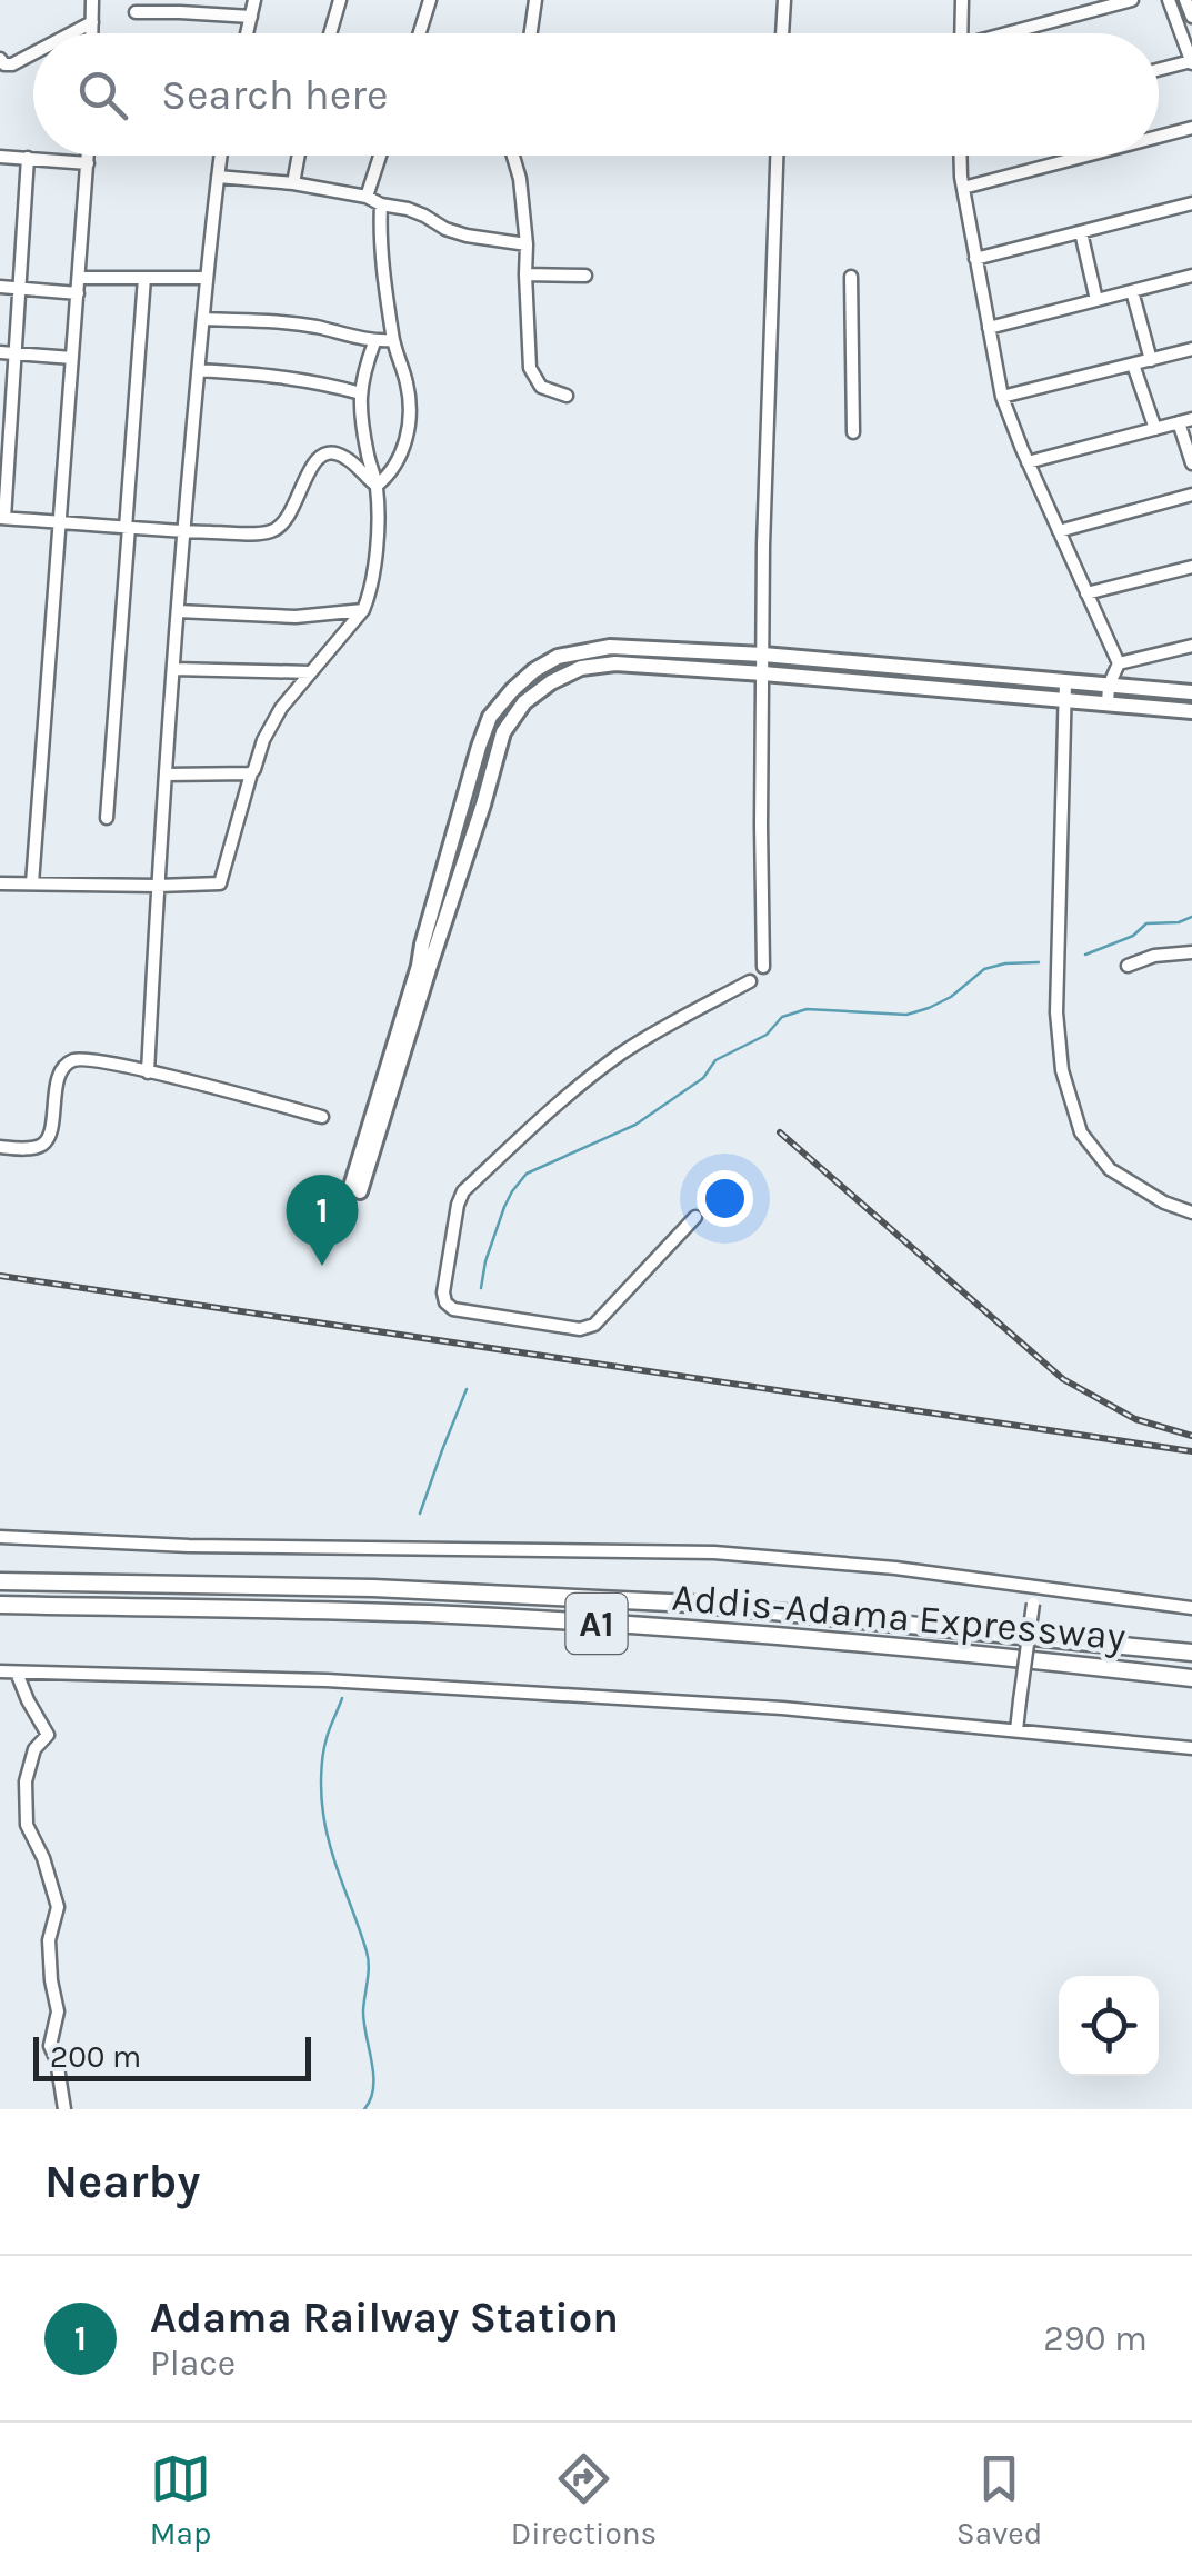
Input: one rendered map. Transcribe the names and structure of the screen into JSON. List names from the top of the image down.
{
  "streets": {
    "highway": ["Addis-Adama Expressway", "A1"]
  },
  "scale_bar": "200 m",
  "page": {
    "search": "Search here",
    "pins": "1",
    "scale": "200 m",
    "heading": "Nearby",
    "list": [
      {
        "mark": "1",
        "name": "Adama Railway Station",
        "note": "Place",
        "value": "290 m"
      }
    ],
    "nav": ["Map", "Directions", "Saved"]
  }
}
